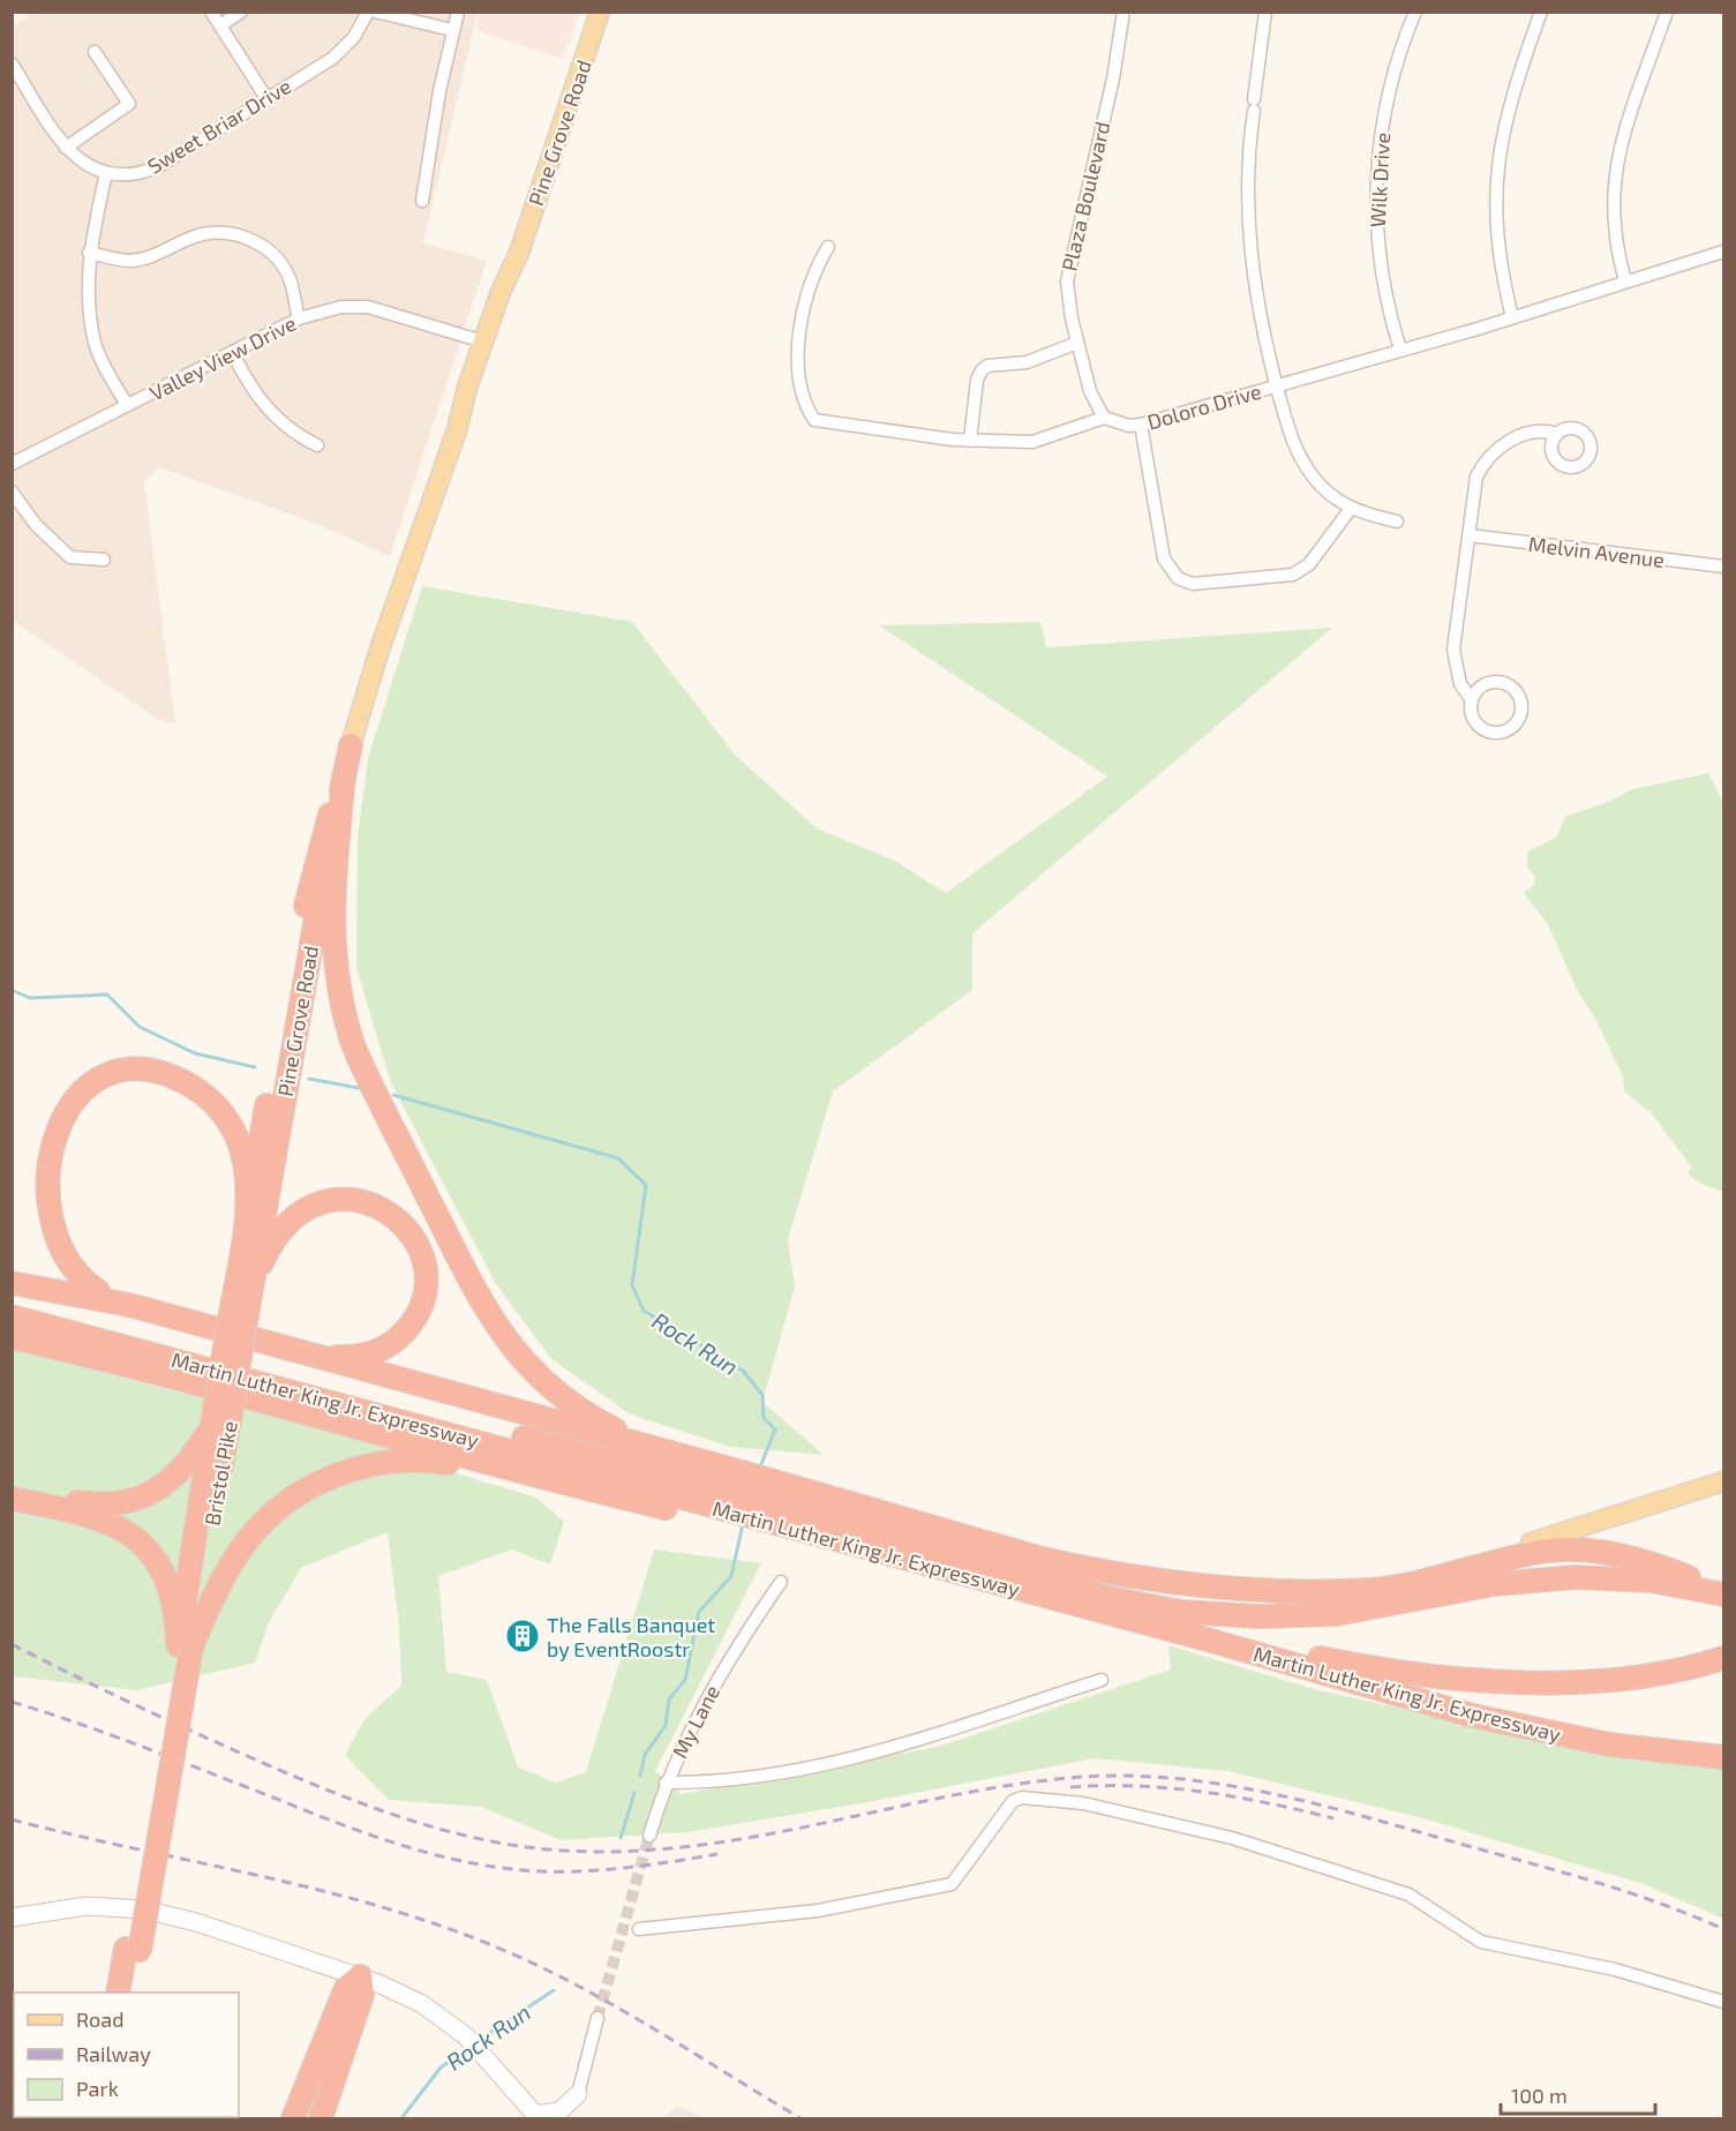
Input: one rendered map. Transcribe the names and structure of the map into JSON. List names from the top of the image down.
{
  "streets": {
    "highway": ["Pine Grove Road", "Martin Luther King Jr. Expressway", "Bristol Pike"],
    "street": [
      "Sweet Briar Drive",
      "Wilk Drive",
      "Plaza Boulevard",
      "Valley View Drive",
      "Doloro Drive",
      "Melvin Avenue",
      "My Lane"
    ]
  },
  "crossings": [
    ["Pine Grove Road", "Valley View Drive"],
    ["Pine Grove Road", "Bristol Pike"],
    ["Wilk Drive", "Doloro Drive"],
    ["Plaza Boulevard", "Doloro Drive"]
  ],
  "water": ["Rock Run"],
  "places": {
    "building": ["The Falls Banquet by EventRoostr"]
  },
  "legend": ["Road", "Railway", "Park"],
  "scale_bar": "100 m"
}
